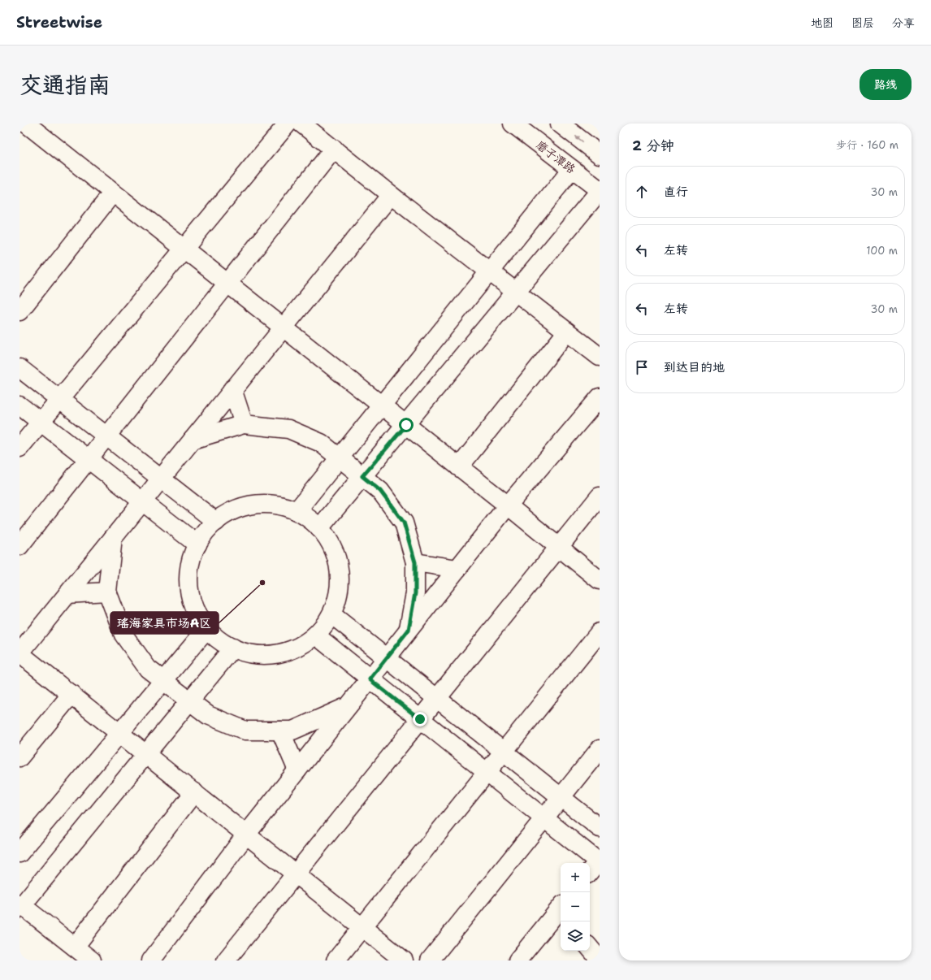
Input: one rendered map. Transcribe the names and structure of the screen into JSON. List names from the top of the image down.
{
  "streets": {
    "main road": ["磨子潭路"]
  },
  "places": ["瑶海家具市场A区"],
  "page": {
    "header": "Streetwise",
    "nav": ["地图", "图层", "分享"],
    "title": "交通指南",
    "buttons": "路线",
    "heading": ["2 分钟", "步行 · 160 m"],
    "list": [
      ["直行", "30 m"],
      ["左转", "100 m"],
      ["左转", "30 m"],
      "到达目的地"
    ],
    "map_buttons": ["+", "−"]
  }
}
